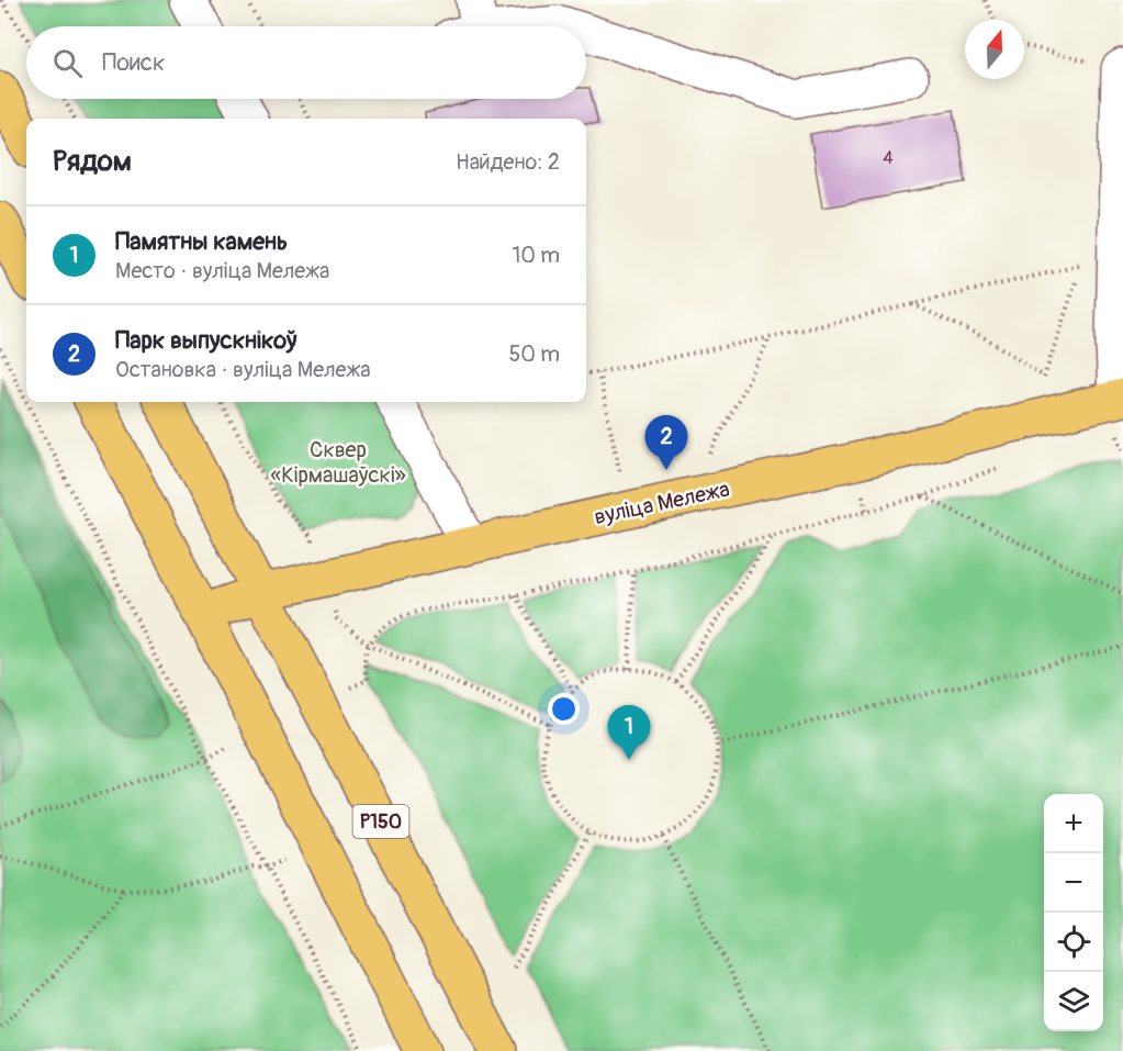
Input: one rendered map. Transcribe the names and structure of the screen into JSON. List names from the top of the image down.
{
  "streets": {
    "main road": ["вуліца Мележа", "Р150"]
  },
  "crossings": [
    ["вуліца Мележа", "Р150"]
  ],
  "parks": ["Сквер «Кірмашаўскі»"],
  "house_numbers": ["4"],
  "north": "top",
  "page": {
    "search": "Поиск",
    "heading": ["Рядом", "Найдено: 2"],
    "list": [
      {
        "mark": "1",
        "name": "Памятны камень",
        "note": "Место · вуліца Мележа",
        "value": "10 m"
      },
      {
        "mark": "2",
        "name": "Парк выпускнікоў",
        "note": "Остановка · вуліца Мележа",
        "value": "50 m"
      }
    ],
    "pins": ["2", "1"],
    "map_buttons": ["+", "−"]
  }
}
